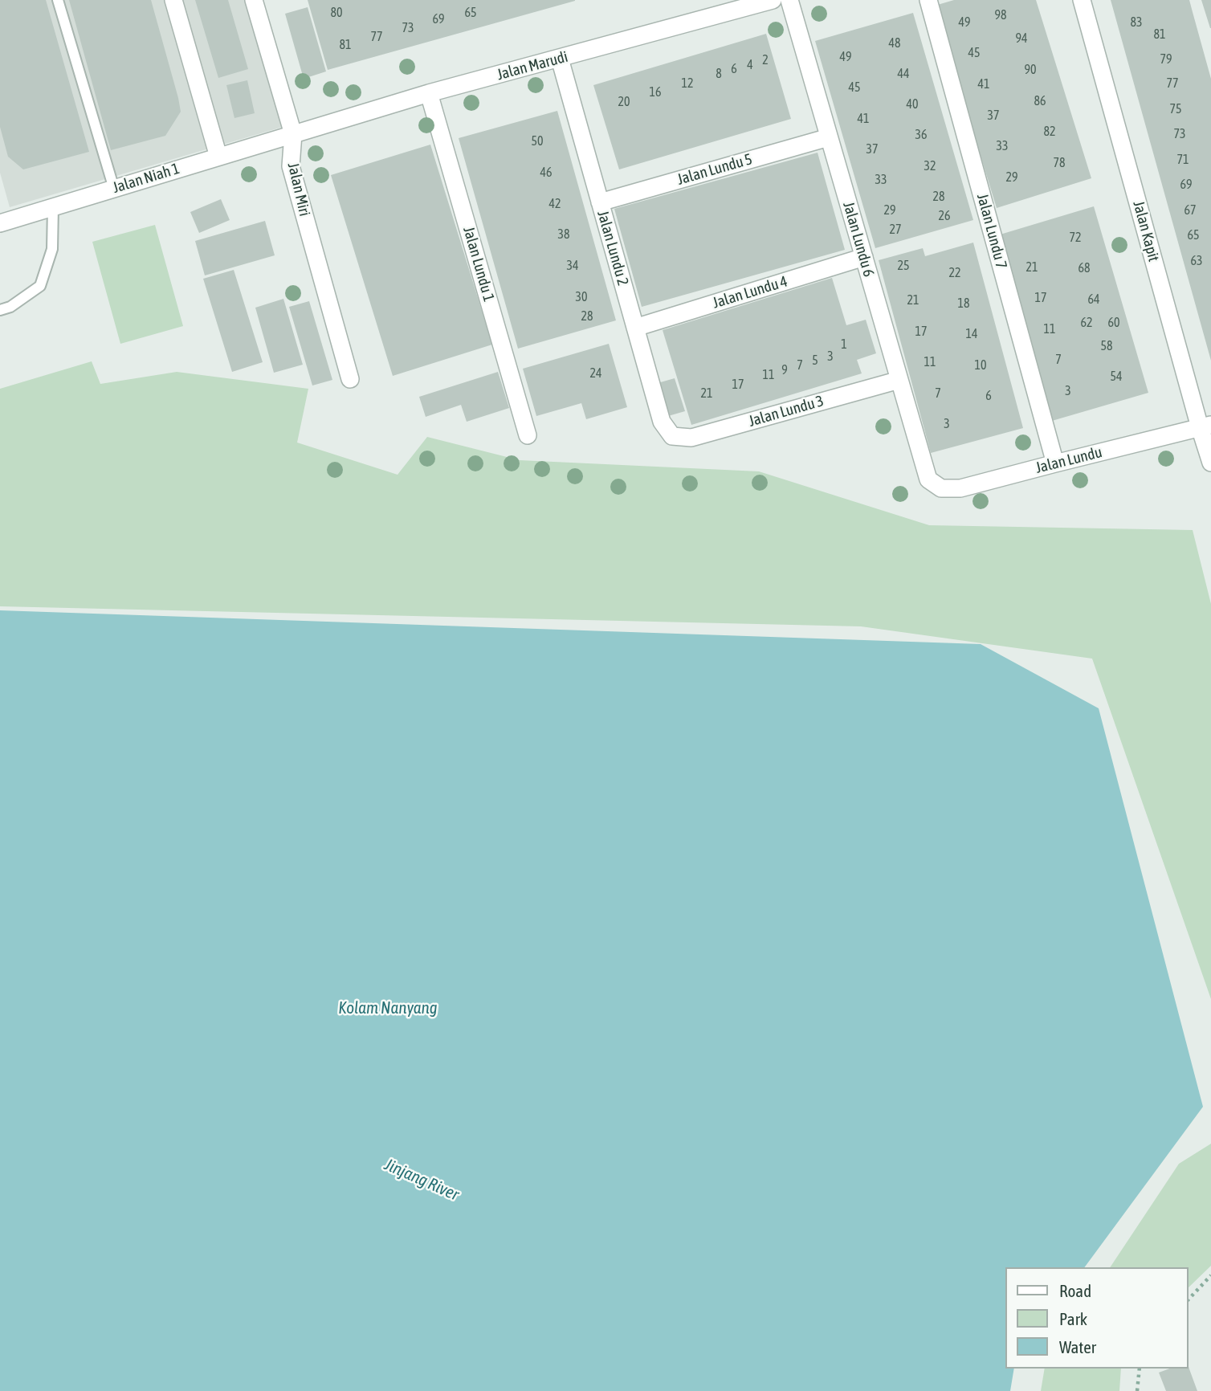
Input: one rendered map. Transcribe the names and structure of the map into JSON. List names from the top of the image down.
{
  "streets": {
    "street": [
      "Jalan Marudi",
      "Jalan Lundu 5",
      "Jalan Niah 1",
      "Jalan Miri",
      "Jalan Lundu 7",
      "Jalan Kapit",
      "Jalan Lundu 6",
      "Jalan Lundu 2",
      "Jalan Lundu 1",
      "Jalan Lundu 4",
      "Jalan Lundu 3",
      "Jalan Lundu"
    ]
  },
  "crossings": [
    ["Jalan Marudi", "Jalan Niah 1"],
    ["Jalan Marudi", "Jalan Miri"],
    ["Jalan Marudi", "Jalan Lundu 2"],
    ["Jalan Marudi", "Jalan Lundu 1"],
    ["Jalan Lundu 5", "Jalan Lundu 6"],
    ["Jalan Lundu 5", "Jalan Lundu 2"],
    ["Jalan Niah 1", "Jalan Miri"],
    ["Jalan Lundu 7", "Jalan Lundu"],
    ["Jalan Kapit", "Jalan Lundu"],
    ["Jalan Lundu 6", "Jalan Lundu 4"],
    ["Jalan Lundu 6", "Jalan Lundu 3"],
    ["Jalan Lundu 6", "Jalan Lundu"],
    ["Jalan Lundu 2", "Jalan Lundu 4"],
    ["Jalan Lundu 2", "Jalan Lundu 3"]
  ],
  "water": ["Kolam Nanyang", "Jinjang River"],
  "house_numbers": [
    "80",
    "65",
    "98",
    "69",
    "49",
    "83",
    "73",
    "81",
    "77",
    "94",
    "48",
    "81",
    "45",
    "49",
    "79",
    "2",
    "4",
    "6",
    "90",
    "8",
    "44",
    "12",
    "77",
    "41",
    "45",
    "16",
    "86",
    "20",
    "40",
    "75",
    "37",
    "41",
    "82",
    "73",
    "36",
    "50",
    "33",
    "37",
    "71",
    "78",
    "32",
    "46",
    "29",
    "33",
    "69",
    "28",
    "42",
    "29",
    "67",
    "26",
    "27",
    "38",
    "65",
    "72",
    "63",
    "34",
    "25",
    "21",
    "68",
    "22",
    "30",
    "17",
    "64",
    "21",
    "18",
    "28",
    "62",
    "60",
    "11",
    "17",
    "14",
    "1",
    "58",
    "3",
    "7",
    "5",
    "11",
    "7",
    "10",
    "9",
    "24",
    "11",
    "54",
    "17",
    "3",
    "21",
    "7",
    "6",
    "3"
  ],
  "legend": ["Road", "Park", "Water"]
}
